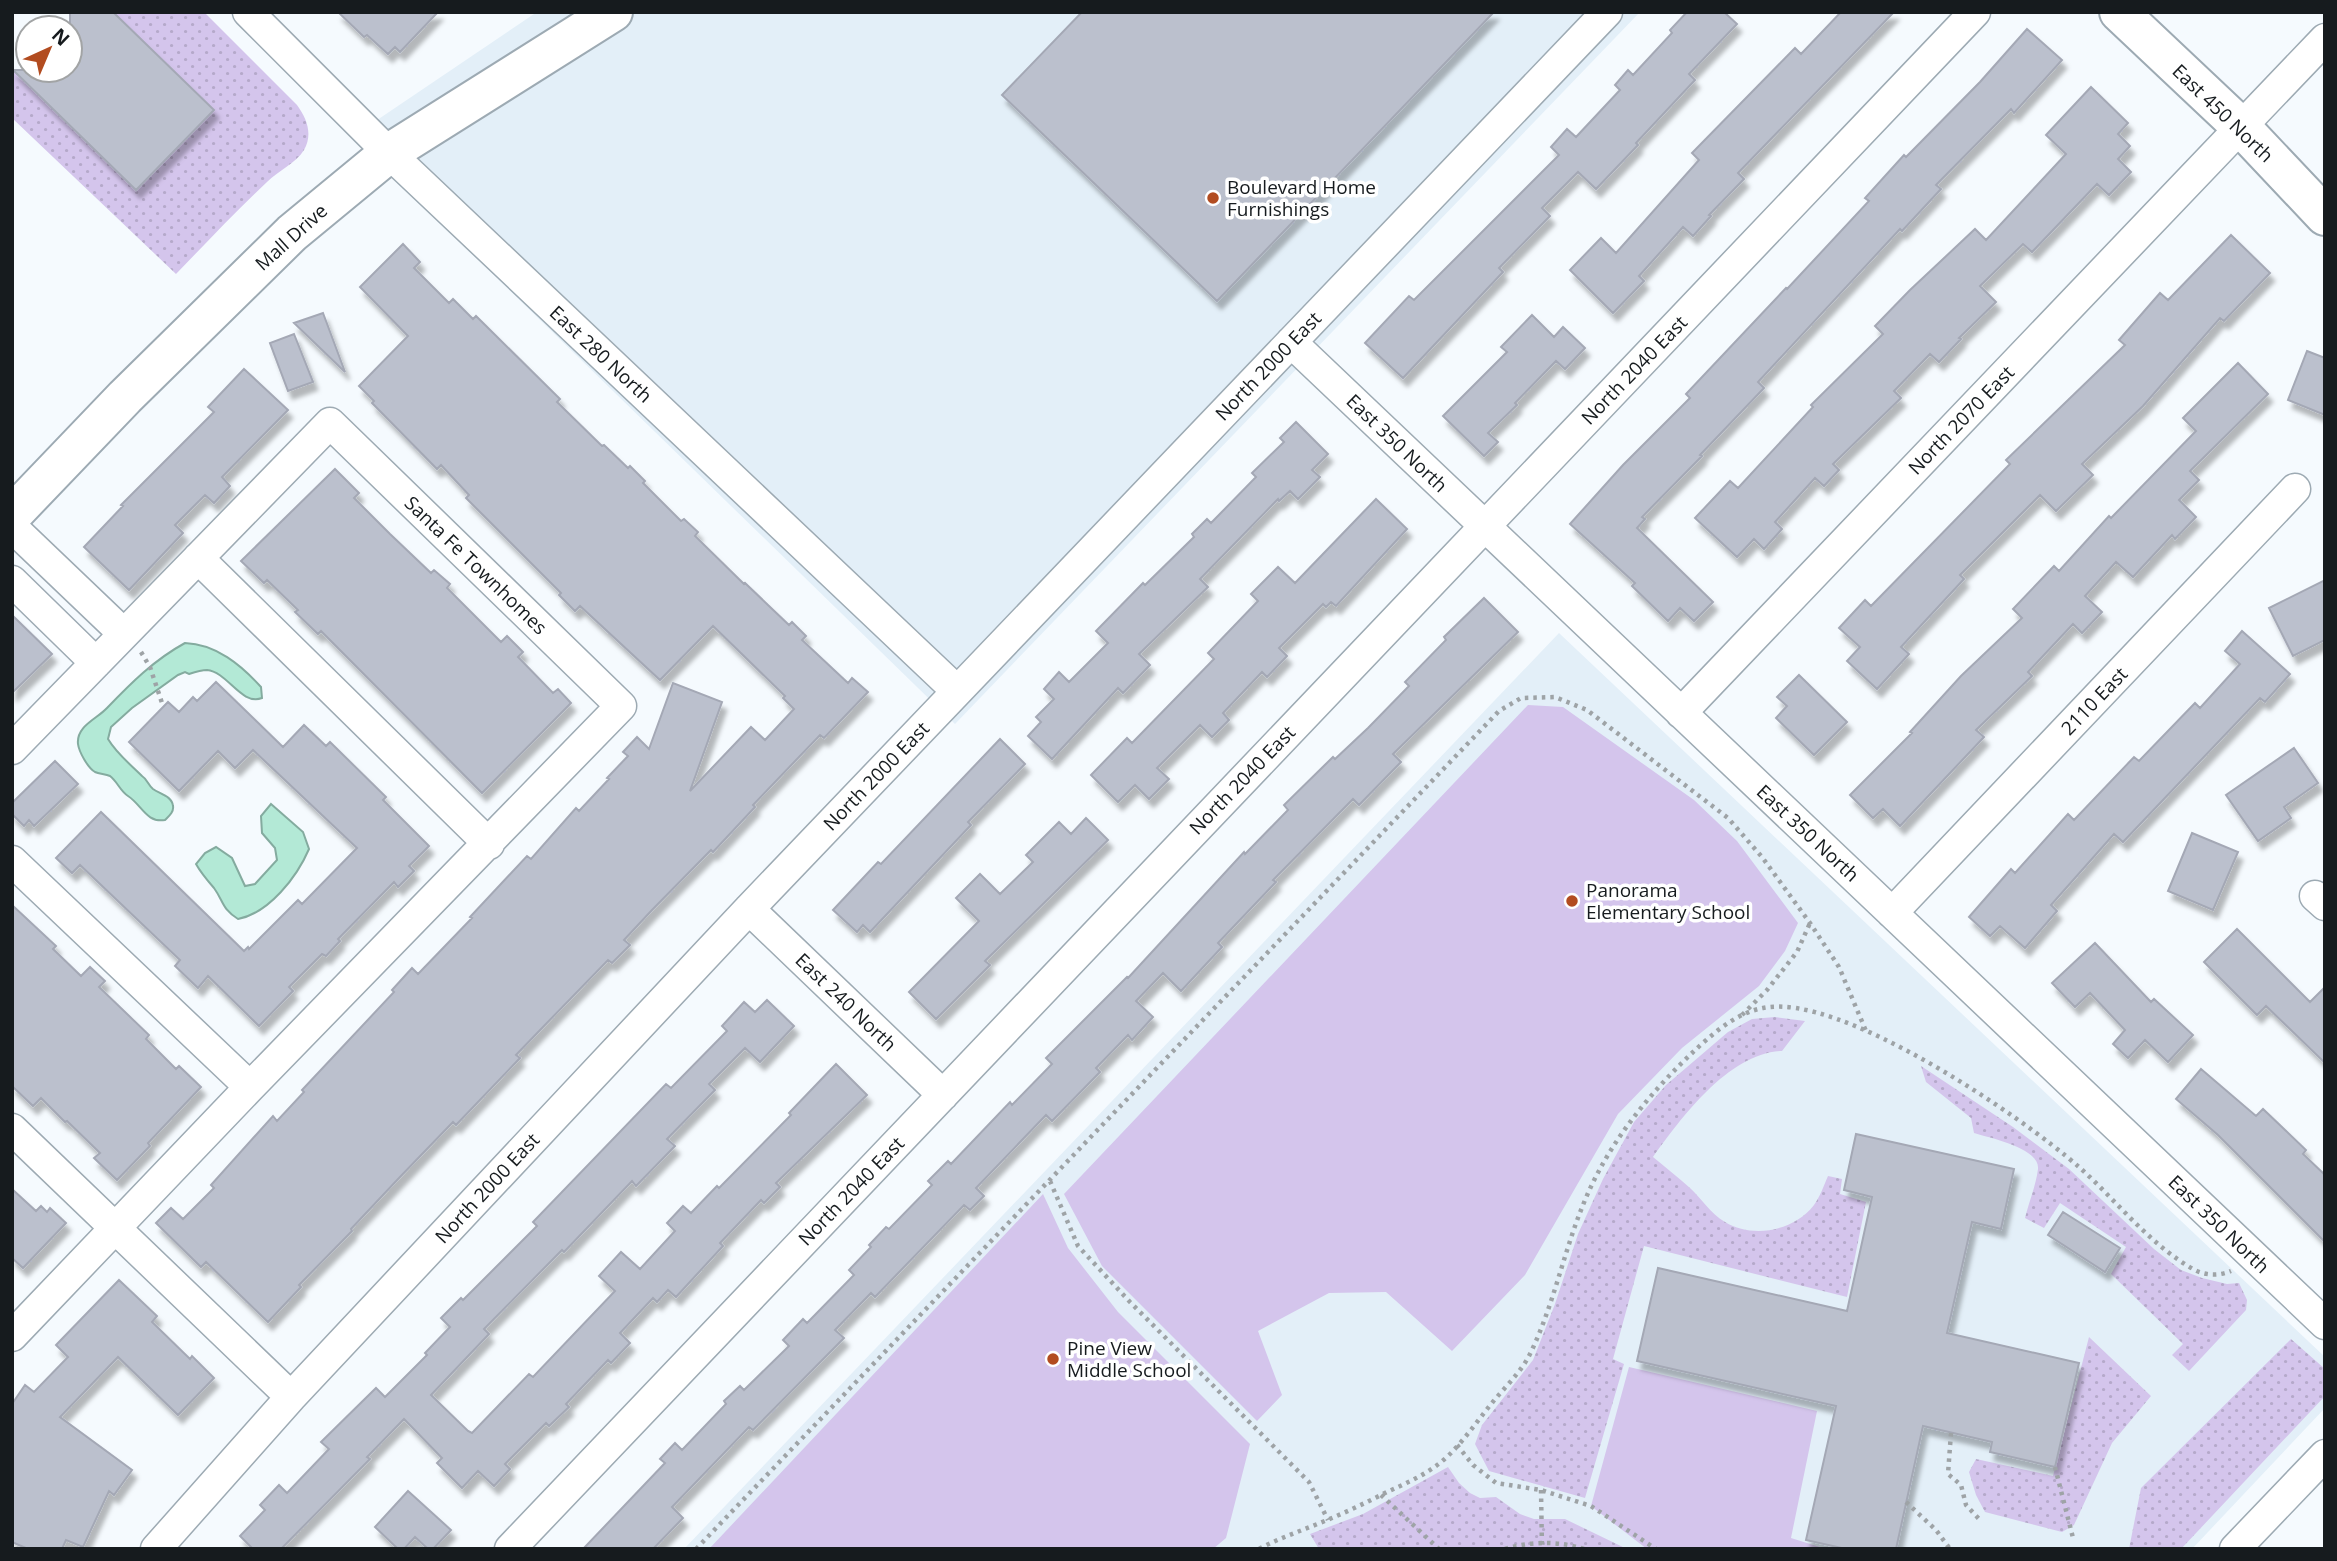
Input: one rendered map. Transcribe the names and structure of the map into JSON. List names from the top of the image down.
{
  "streets": {
    "main road": ["East 450 North", "Mall Drive"],
    "street": [
      "East 280 North",
      "North 2000 East",
      "North 2040 East",
      "North 2070 East",
      "East 350 North",
      "Santa Fe Townhomes",
      "2110 East",
      "East 240 North"
    ]
  },
  "crossings": [
    ["East 450 North", "North 2070 East"],
    ["Mall Drive", "East 280 North"],
    ["East 280 North", "North 2000 East"],
    ["North 2000 East", "East 350 North"],
    ["North 2000 East", "East 240 North"],
    ["North 2040 East", "East 350 North"],
    ["North 2040 East", "East 240 North"],
    ["North 2070 East", "East 350 North"],
    ["East 350 North", "2110 East"]
  ],
  "places": ["Boulevard Home Furnishings", "Panorama Elementary School", "Pine View Middle School"],
  "north": "top right"
}
